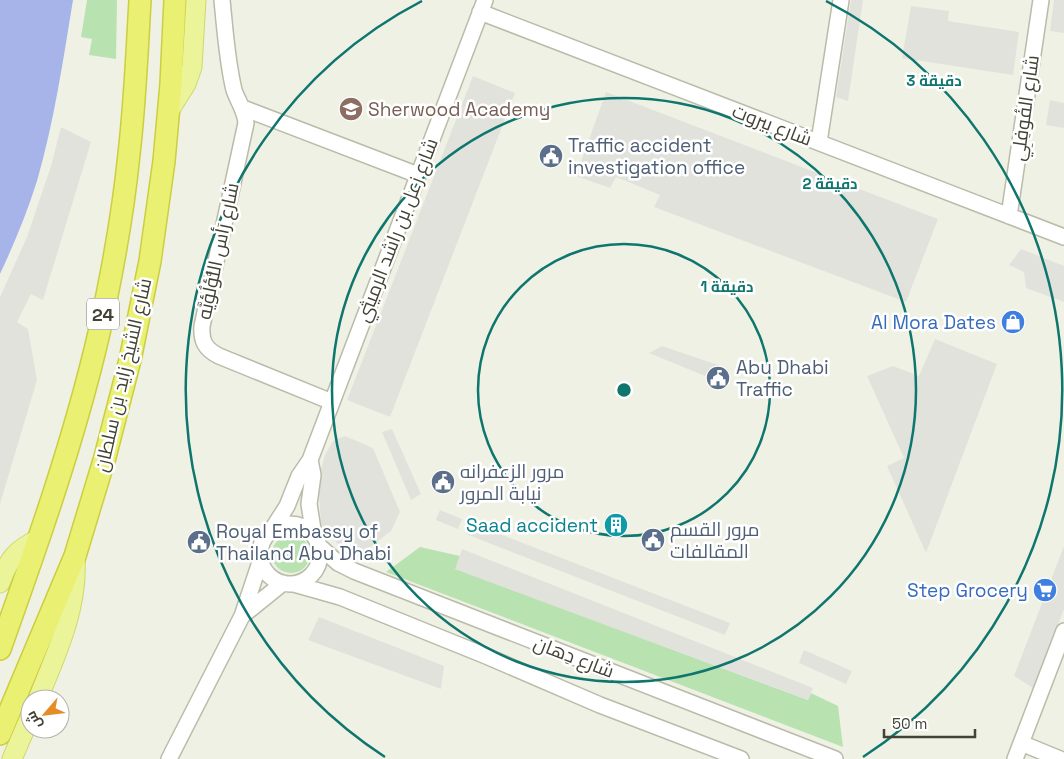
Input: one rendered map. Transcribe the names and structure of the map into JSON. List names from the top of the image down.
{
  "streets": {
    "highway": ["24", "شارع الشيخ زايد بن سلطان"],
    "street": [
      "شارع الفُوفِلِي",
      "شارع بيروت",
      "شارع زعل بن راشد الرميثي",
      "شارع رَأس اللُّؤلُؤيَّه",
      "شارع دِهان"
    ]
  },
  "crossings": [
    ["شارع الفُوفِلِي", "شارع بيروت"],
    ["شارع بيروت", "شارع زعل بن راشد الرميثي"],
    ["شارع زعل بن راشد الرميثي", "شارع رَأس اللُّؤلُؤيَّه"],
    ["شارع زعل بن راشد الرميثي", "شارع دِهان"]
  ],
  "places": {
    "school or university": ["Sherwood Academy"],
    "public building": [
      "Traffic accident investigation office",
      "Abu Dhabi Traffic",
      "مرور الزعفرانه نيابة المرور",
      "مرور القسم المقالفات",
      "Royal Embassy of Thailand Abu Dhabi"
    ],
    "shop": ["Al Mora Dates"],
    "building": ["Saad accident"],
    "supermarket": ["Step Grocery"]
  },
  "scale_bar": "50 m",
  "north": "bottom left",
  "rings": ["3 دقيقة", "2 دقيقة", "1 دقيقة"]
}
